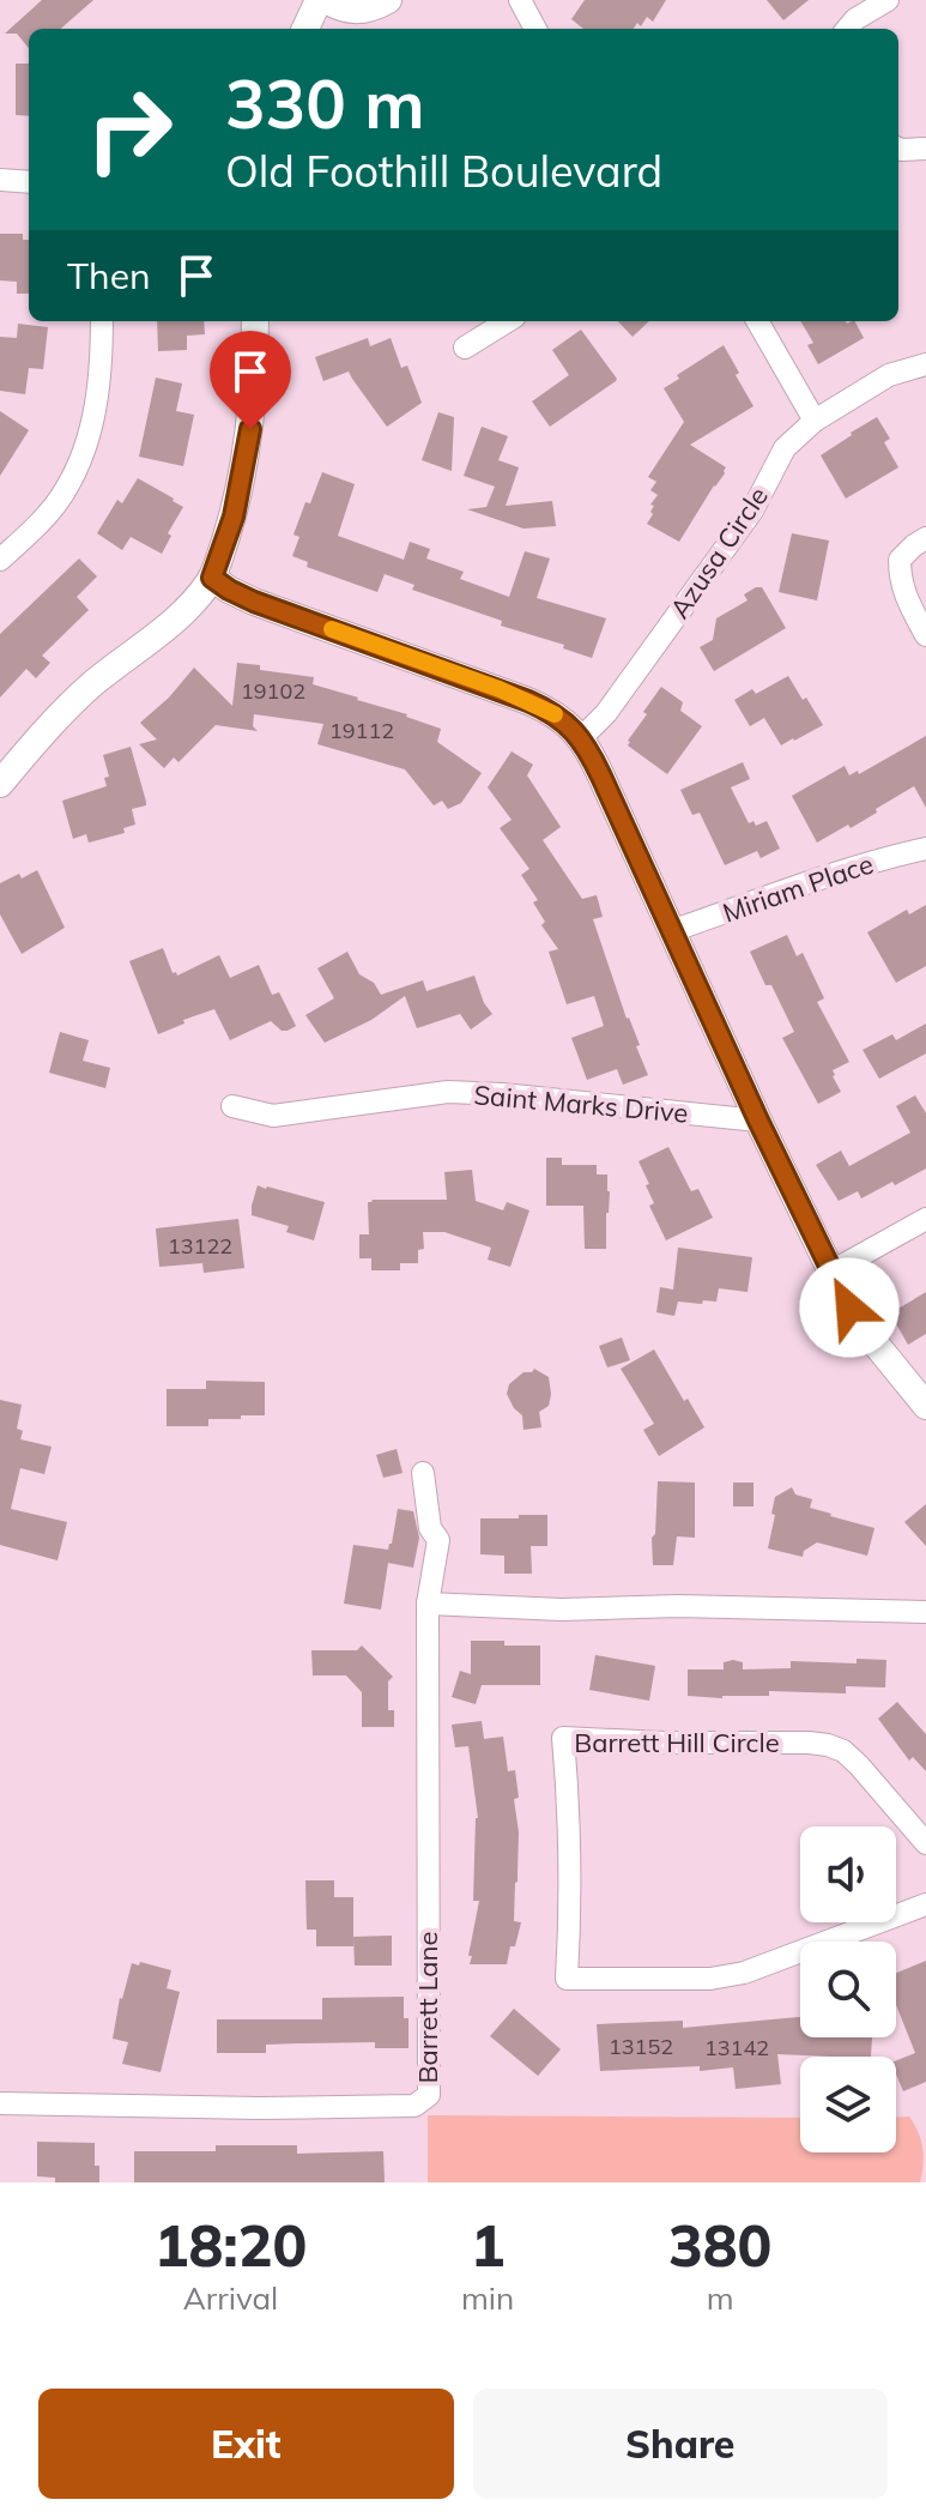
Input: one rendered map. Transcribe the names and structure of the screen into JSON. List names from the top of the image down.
{
  "streets": {
    "street": [
      "Azusa Circle",
      "Miriam Place",
      "Saint Marks Drive",
      "Barrett Hill Circle",
      "Barrett Lane"
    ]
  },
  "house_numbers": [
    "19102",
    "19112",
    "13122",
    "13152",
    "13142"
  ],
  "page": {
    "turn": ["330 m", "Old Foothill Boulevard"],
    "then": "Then",
    "eta": [
      "18:20",
      "Arrival",
      "1",
      "min",
      "380",
      "m"
    ],
    "buttons": ["Exit", "Share"]
  }
}
